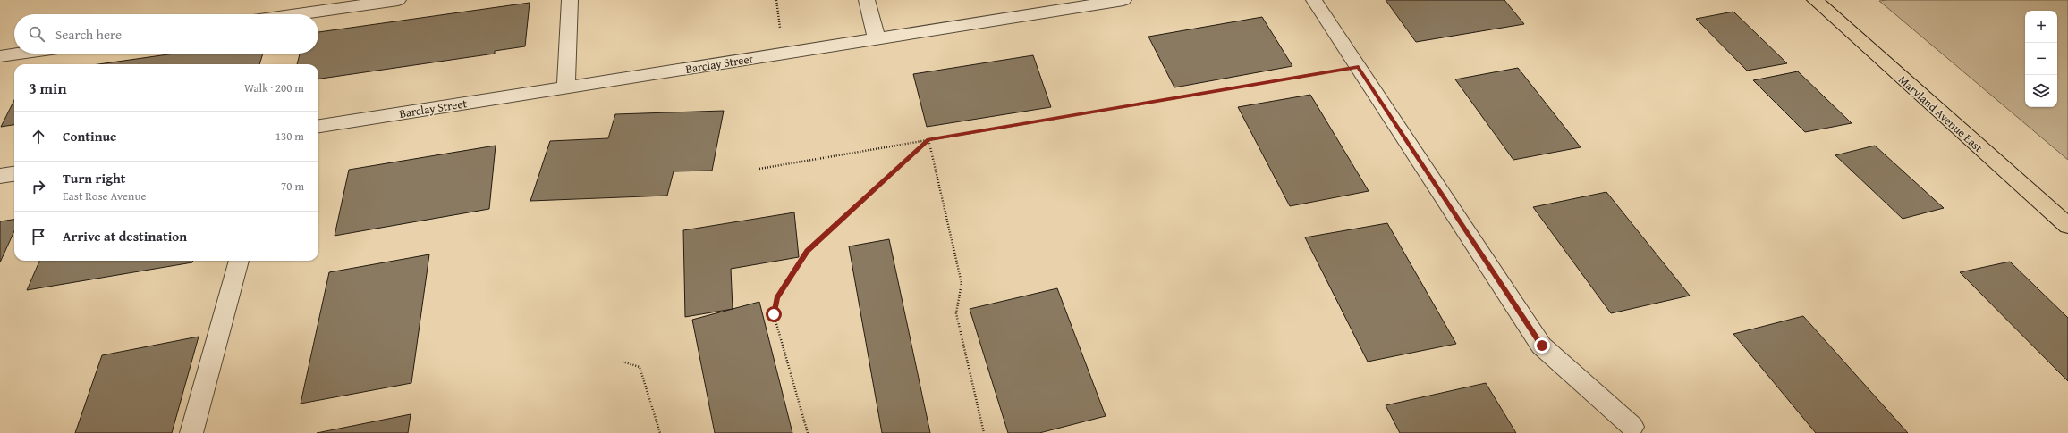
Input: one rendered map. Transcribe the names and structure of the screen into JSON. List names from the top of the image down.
{
  "streets": {
    "main road": ["Maryland Avenue East"],
    "street": ["Barclay Street"]
  },
  "page": {
    "map_buttons": ["+", "−"],
    "search": "Search here",
    "heading": ["3 min", "Walk · 200 m"],
    "list": [
      ["Continue", "130 m"],
      ["Turn right", "East Rose Avenue", "70 m"],
      "Arrive at destination"
    ]
  }
}
